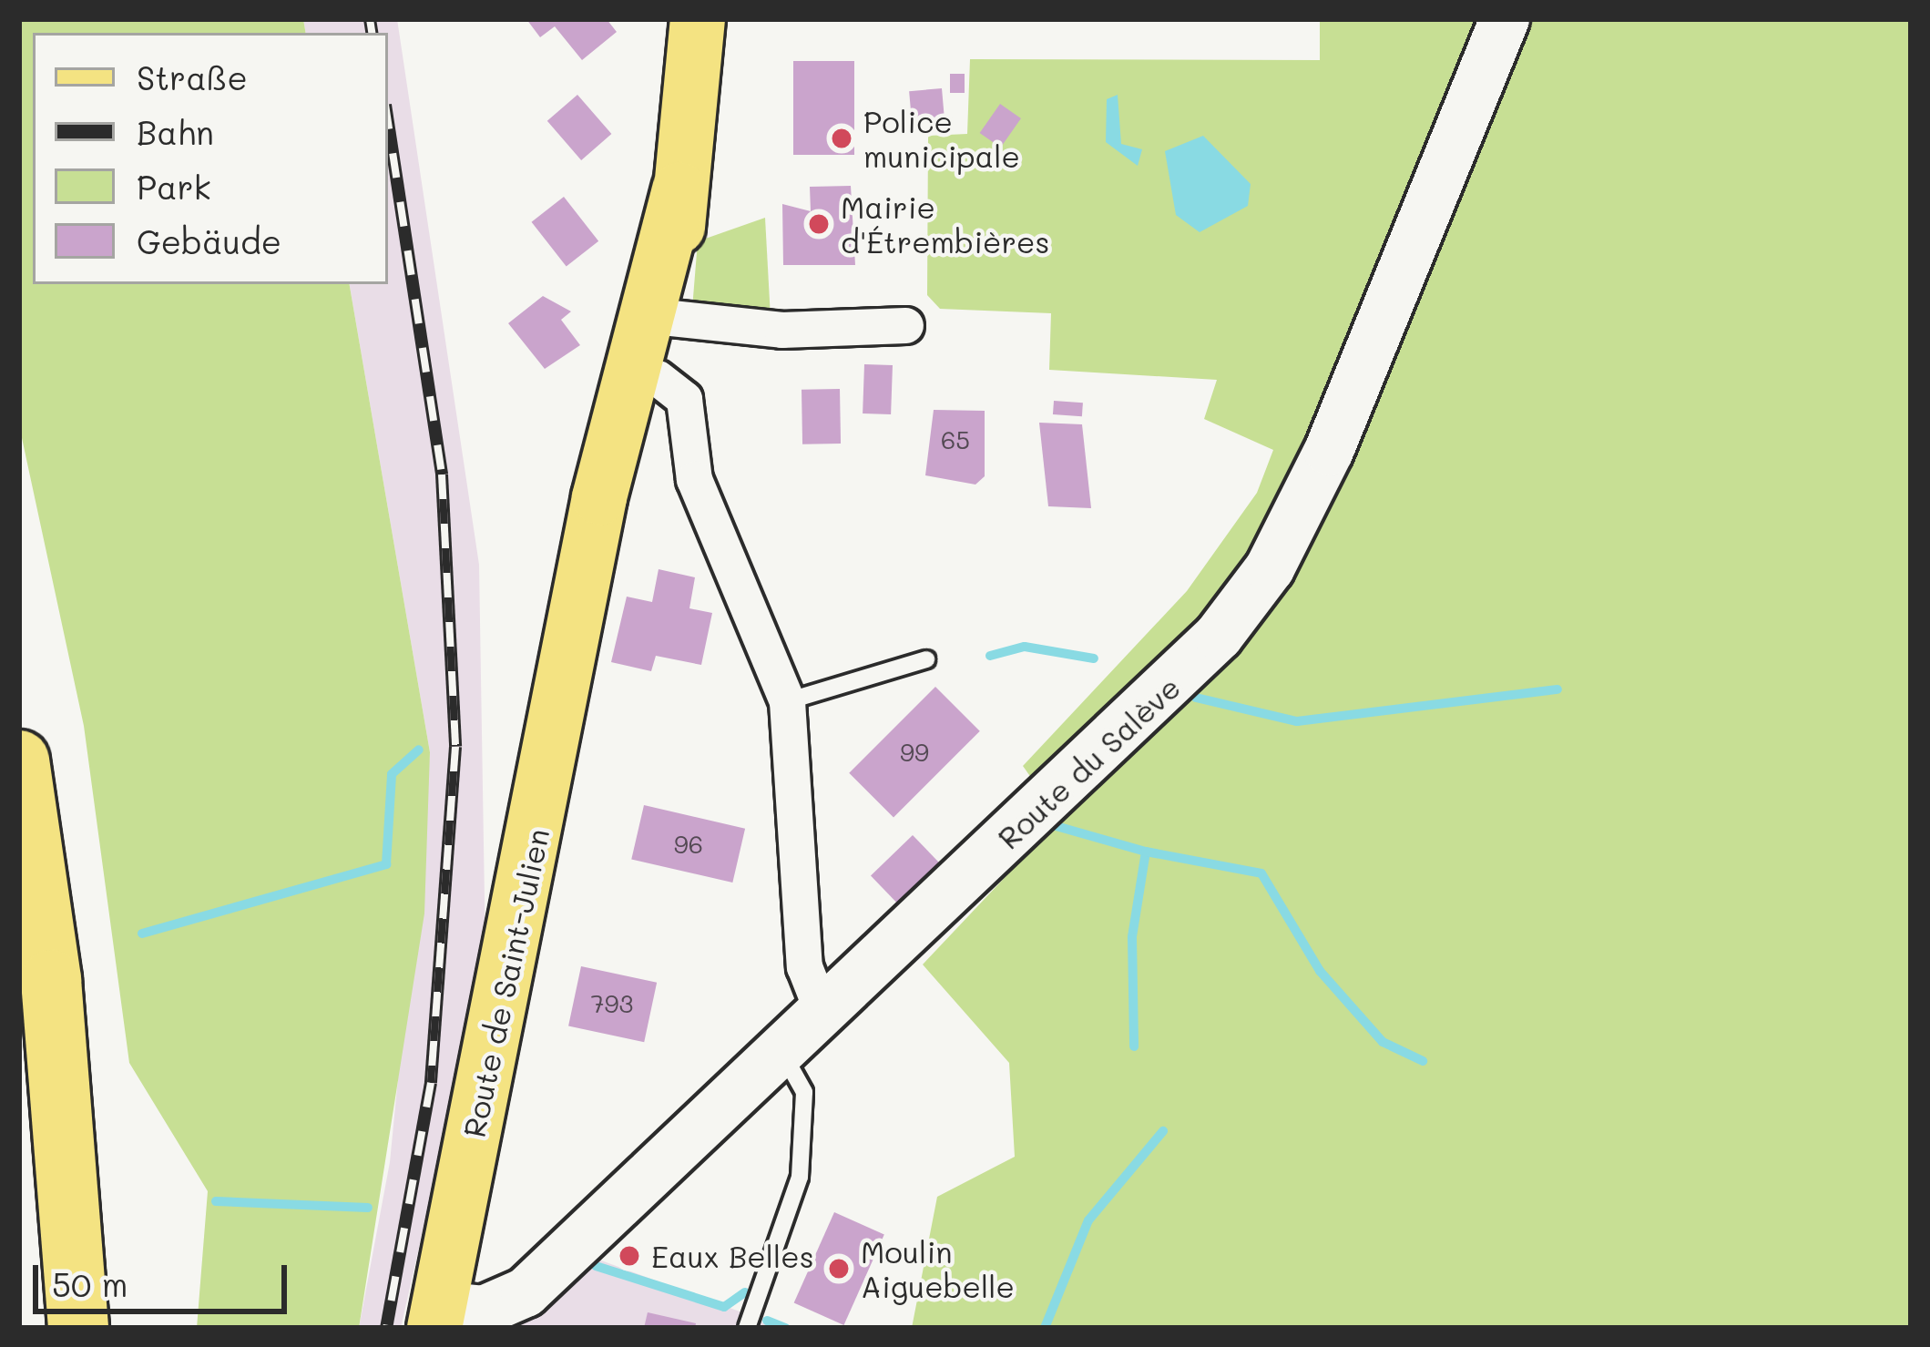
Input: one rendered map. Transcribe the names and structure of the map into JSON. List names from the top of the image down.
{
  "streets": {
    "main road": ["Route de Saint-Julien"],
    "street": ["Route du Salève"]
  },
  "crossings": [
    ["Route du Salève", "Route de Saint-Julien"]
  ],
  "places": [
    "Police municipale",
    "Mairie d'Étrembières",
    "Eaux Belles",
    "Moulin Aiguebelle"
  ],
  "house_numbers": [
    "65",
    "99",
    "96",
    "793"
  ],
  "legend": [
    "Straße",
    "Bahn",
    "Park",
    "Gebäude"
  ],
  "scale_bar": "50 m"
}
